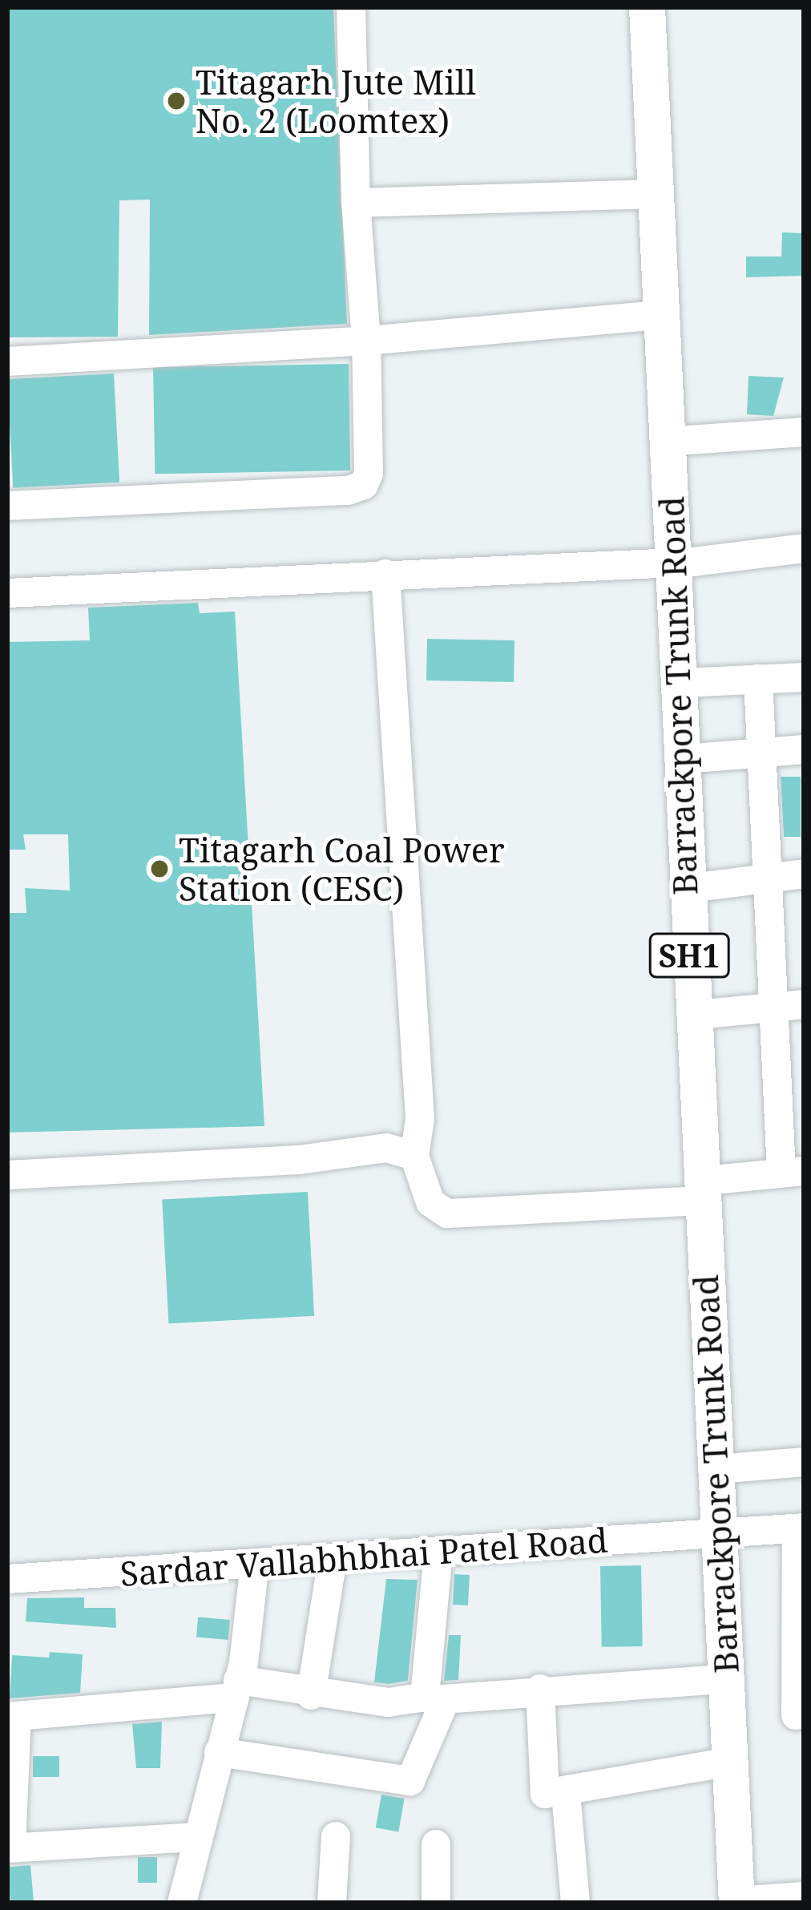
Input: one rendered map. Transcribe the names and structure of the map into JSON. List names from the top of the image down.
{
  "streets": {
    "main road": ["Barrackpore Trunk Road", "SH1"],
    "street": ["Sardar Vallabhbhai Patel Road"]
  },
  "crossings": [
    ["Barrackpore Trunk Road", "Sardar Vallabhbhai Patel Road"]
  ],
  "places": ["Titagarh Jute Mill No. 2 (Loomtex)", "Titagarh Coal Power Station (CESC)"]
}
